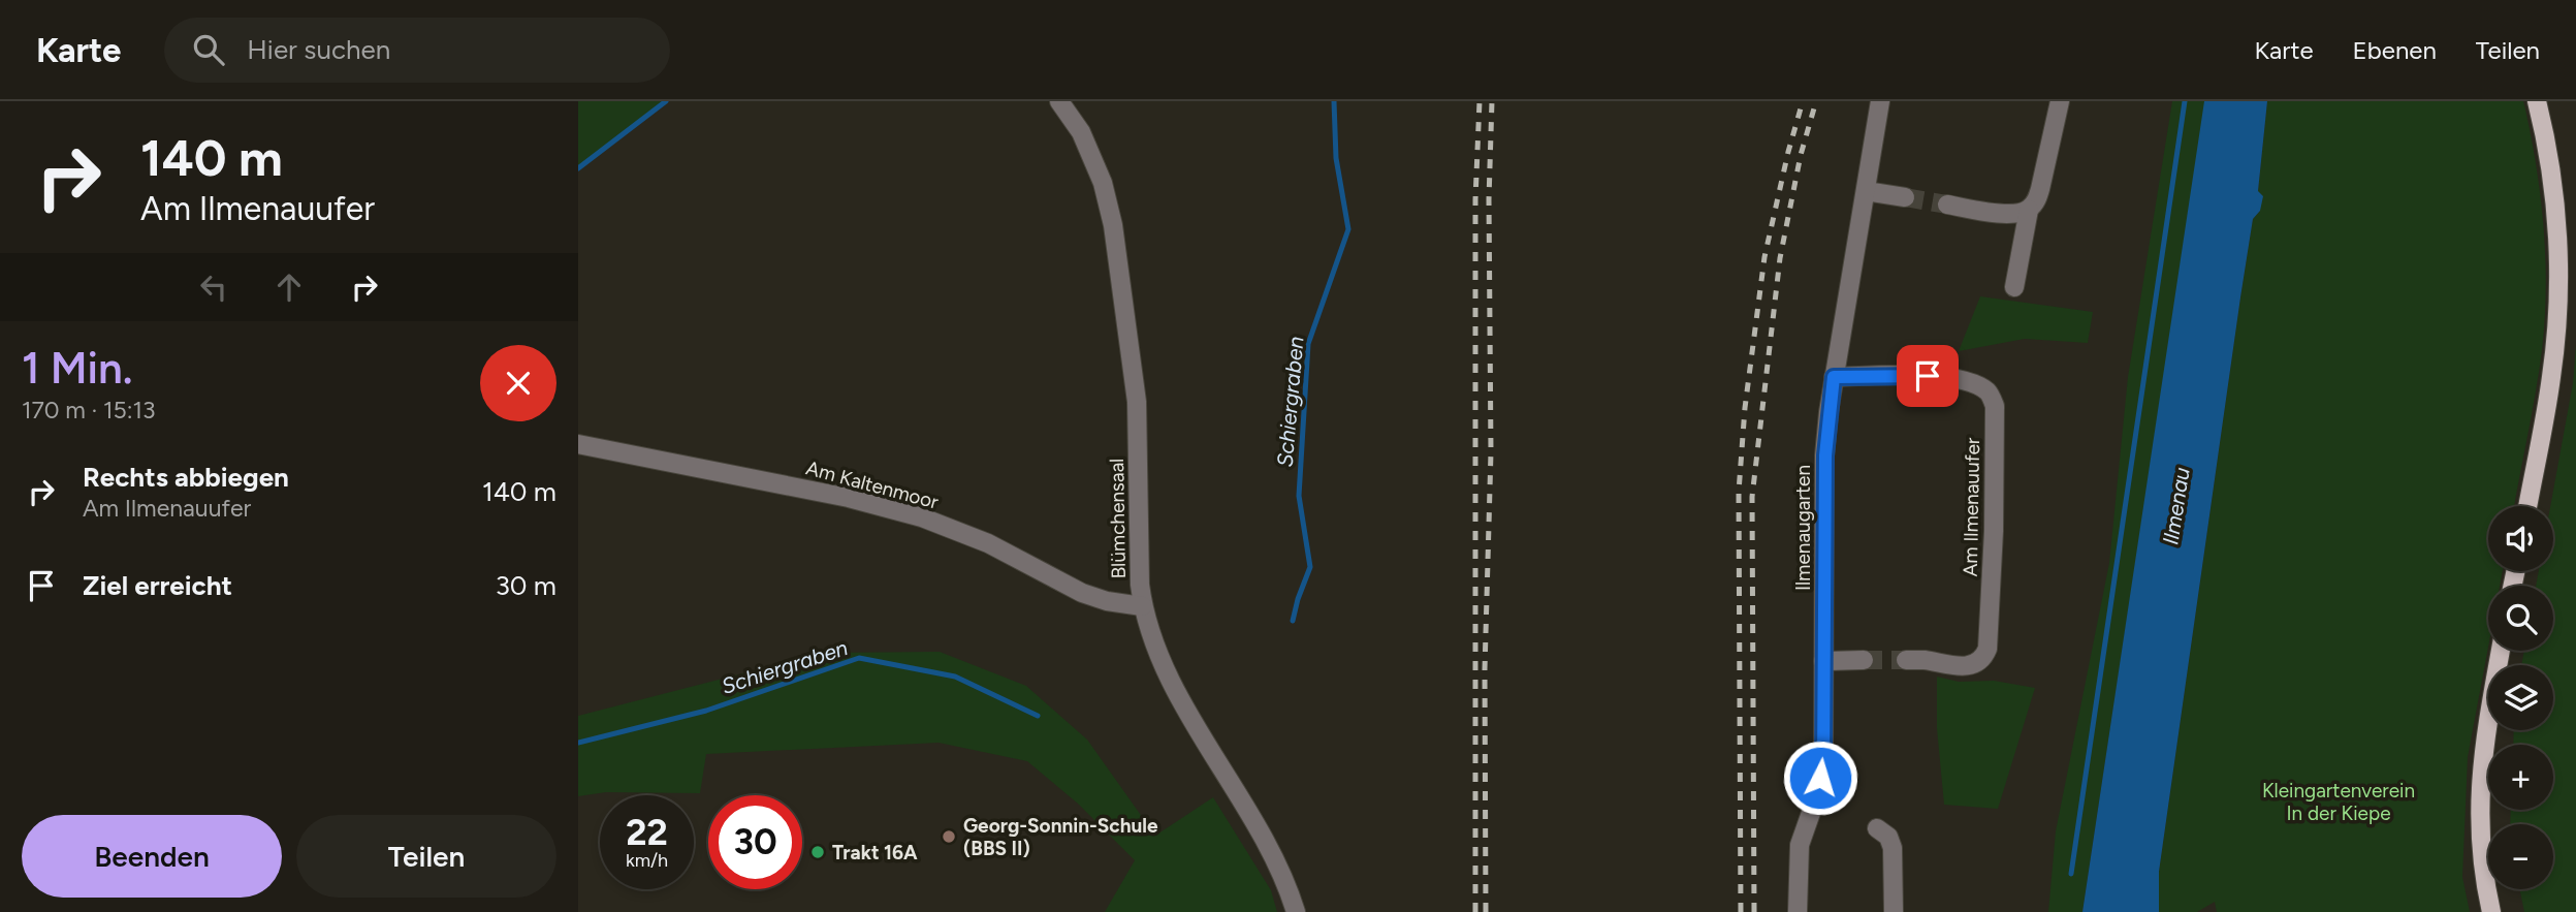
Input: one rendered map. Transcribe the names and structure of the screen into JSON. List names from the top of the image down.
{
  "streets": {
    "street": [
      "Am Kaltenmoor",
      "Am Ilmenauufer",
      "Blümchensaal",
      "Ilmenaugarten"
    ]
  },
  "crossings": [
    ["Am Kaltenmoor", "Blümchensaal"],
    ["Am Ilmenauufer", "Ilmenaugarten"]
  ],
  "water": ["Schiergraben", "Ilmenau"],
  "parks": ["Kleingartenverein In der Kiepe"],
  "places": ["Georg-Sonnin-Schule (BBS II)", "Trakt 16A"],
  "page": {
    "header": "Karte",
    "search": "Hier suchen",
    "nav": ["Karte", "Ebenen", "Teilen"],
    "turn": ["140 m", "Am Ilmenauufer"],
    "heading": ["1 Min.", "170 m · 15:13"],
    "list": [
      {
        "name": "Rechts abbiegen",
        "note": "Am Ilmenauufer",
        "value": "140 m"
      },
      {
        "name": "Ziel erreicht",
        "value": "30 m"
      }
    ],
    "map_buttons": ["+", "−"],
    "speed": "22 km/h",
    "limit": "30",
    "buttons": ["Beenden", "Teilen"]
  }
}
